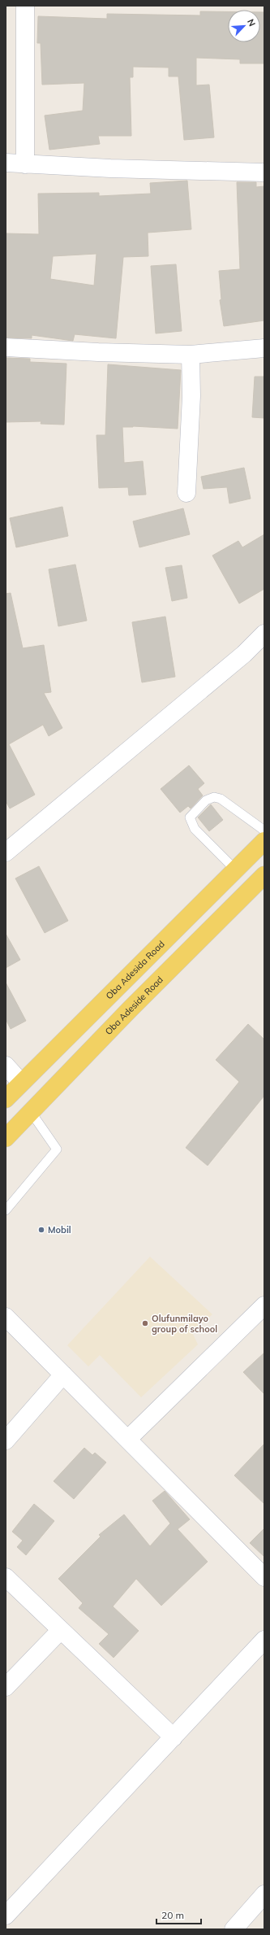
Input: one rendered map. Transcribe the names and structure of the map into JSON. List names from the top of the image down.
{
  "streets": {
    "main road": ["Oba Adesida Road", "Oba Adeside Road"]
  },
  "places": ["Mobil", "Olufunmilayo group of school"],
  "scale_bar": "20 m",
  "north": "top right"
}
